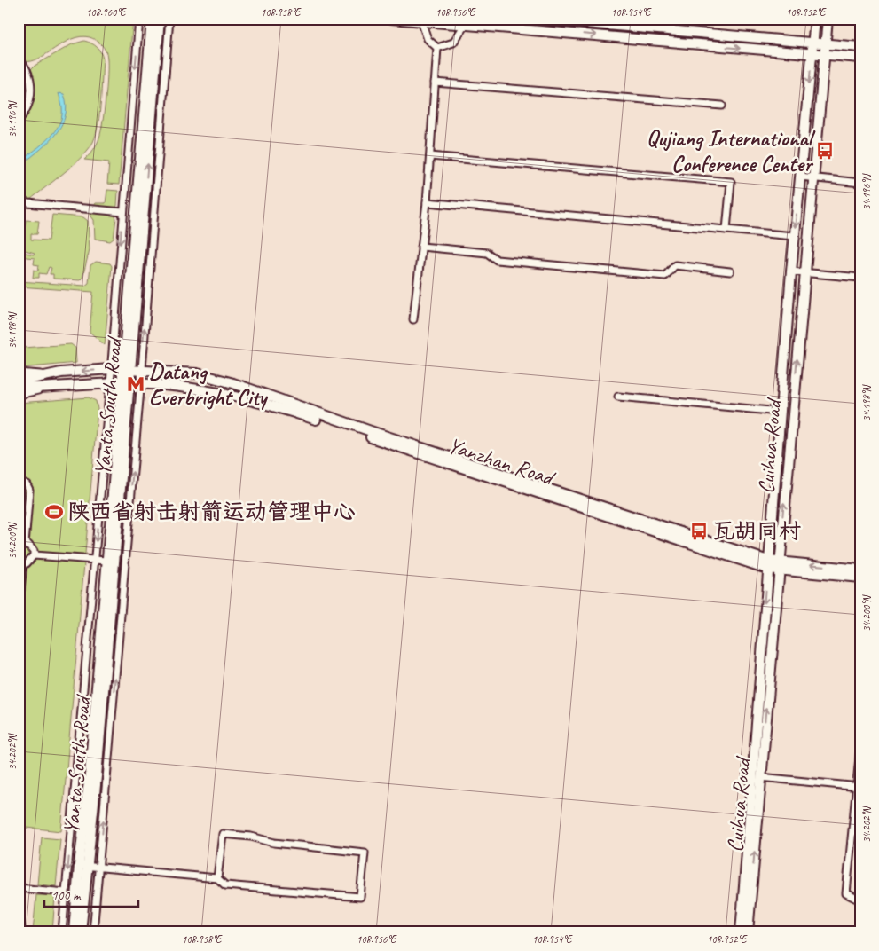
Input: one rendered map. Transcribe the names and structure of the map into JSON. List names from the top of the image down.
{
  "streets": {
    "main road": ["Yanta South Road", "Cuihua Road", "Yanzhan Road"]
  },
  "crossings": [
    ["Yanta South Road", "Yanzhan Road"],
    ["Cuihua Road", "Yanzhan Road"]
  ],
  "places": {
    "bus stop": ["Qujiang International Conference Center", "瓦胡同村"],
    "metro station": ["Datang Everbright City"],
    "sports": ["陕西省射击射箭运动管理中心"]
  },
  "scale_bar": "100 m",
  "coordinates": [
    "108.960°E",
    "108.958°E",
    "108.956°E",
    "108.954°E",
    "108.952°E",
    "34.196°N",
    "34.198°N",
    "34.200°N",
    "34.202°N"
  ]
}
